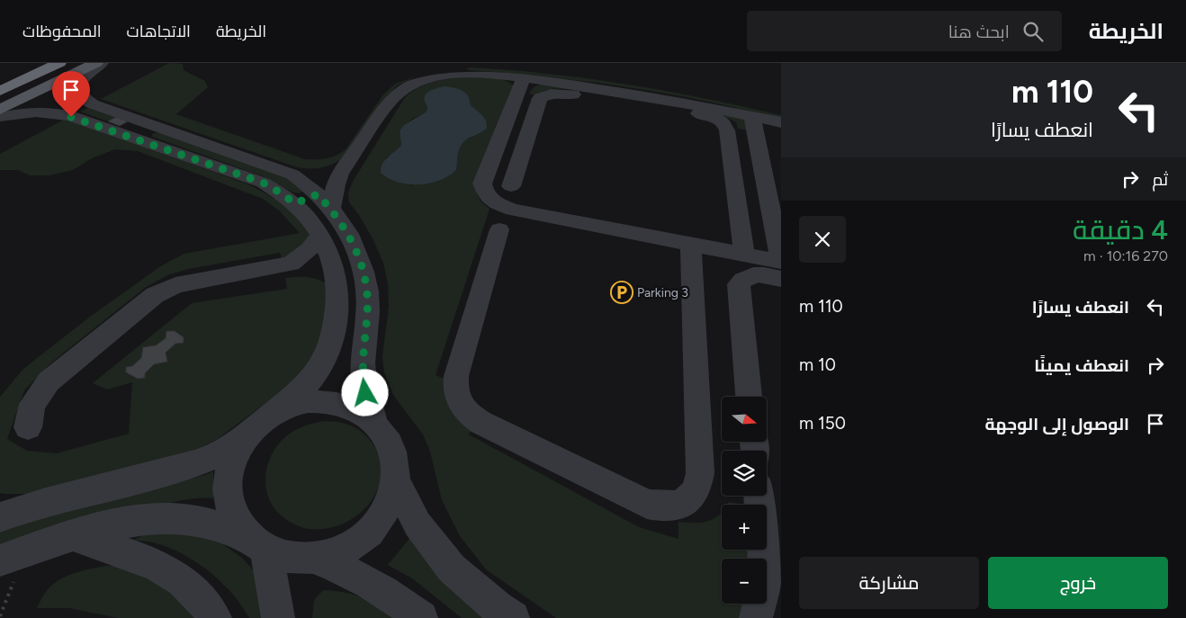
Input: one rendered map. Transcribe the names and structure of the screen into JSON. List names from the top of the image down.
{
  "places": {
    "parking": ["Parking 3"]
  },
  "north": "right",
  "page": {
    "header": "الخريطة",
    "search": "ابحث هنا",
    "nav": ["الخريطة", "الاتجاهات", "المحفوظات"],
    "turn": ["110 m", "انعطف يسارًا"],
    "then": "ثم",
    "heading": ["4 دقيقة", "270 m · 10:16"],
    "list": [
      {
        "name": "انعطف يسارًا",
        "value": "110 m"
      },
      {
        "name": "انعطف يمينًا",
        "value": "10 m"
      },
      {
        "name": "الوصول إلى الوجهة",
        "value": "150 m"
      }
    ],
    "map_buttons": ["+", "−"],
    "buttons": ["خروج", "مشاركة"]
  }
}
